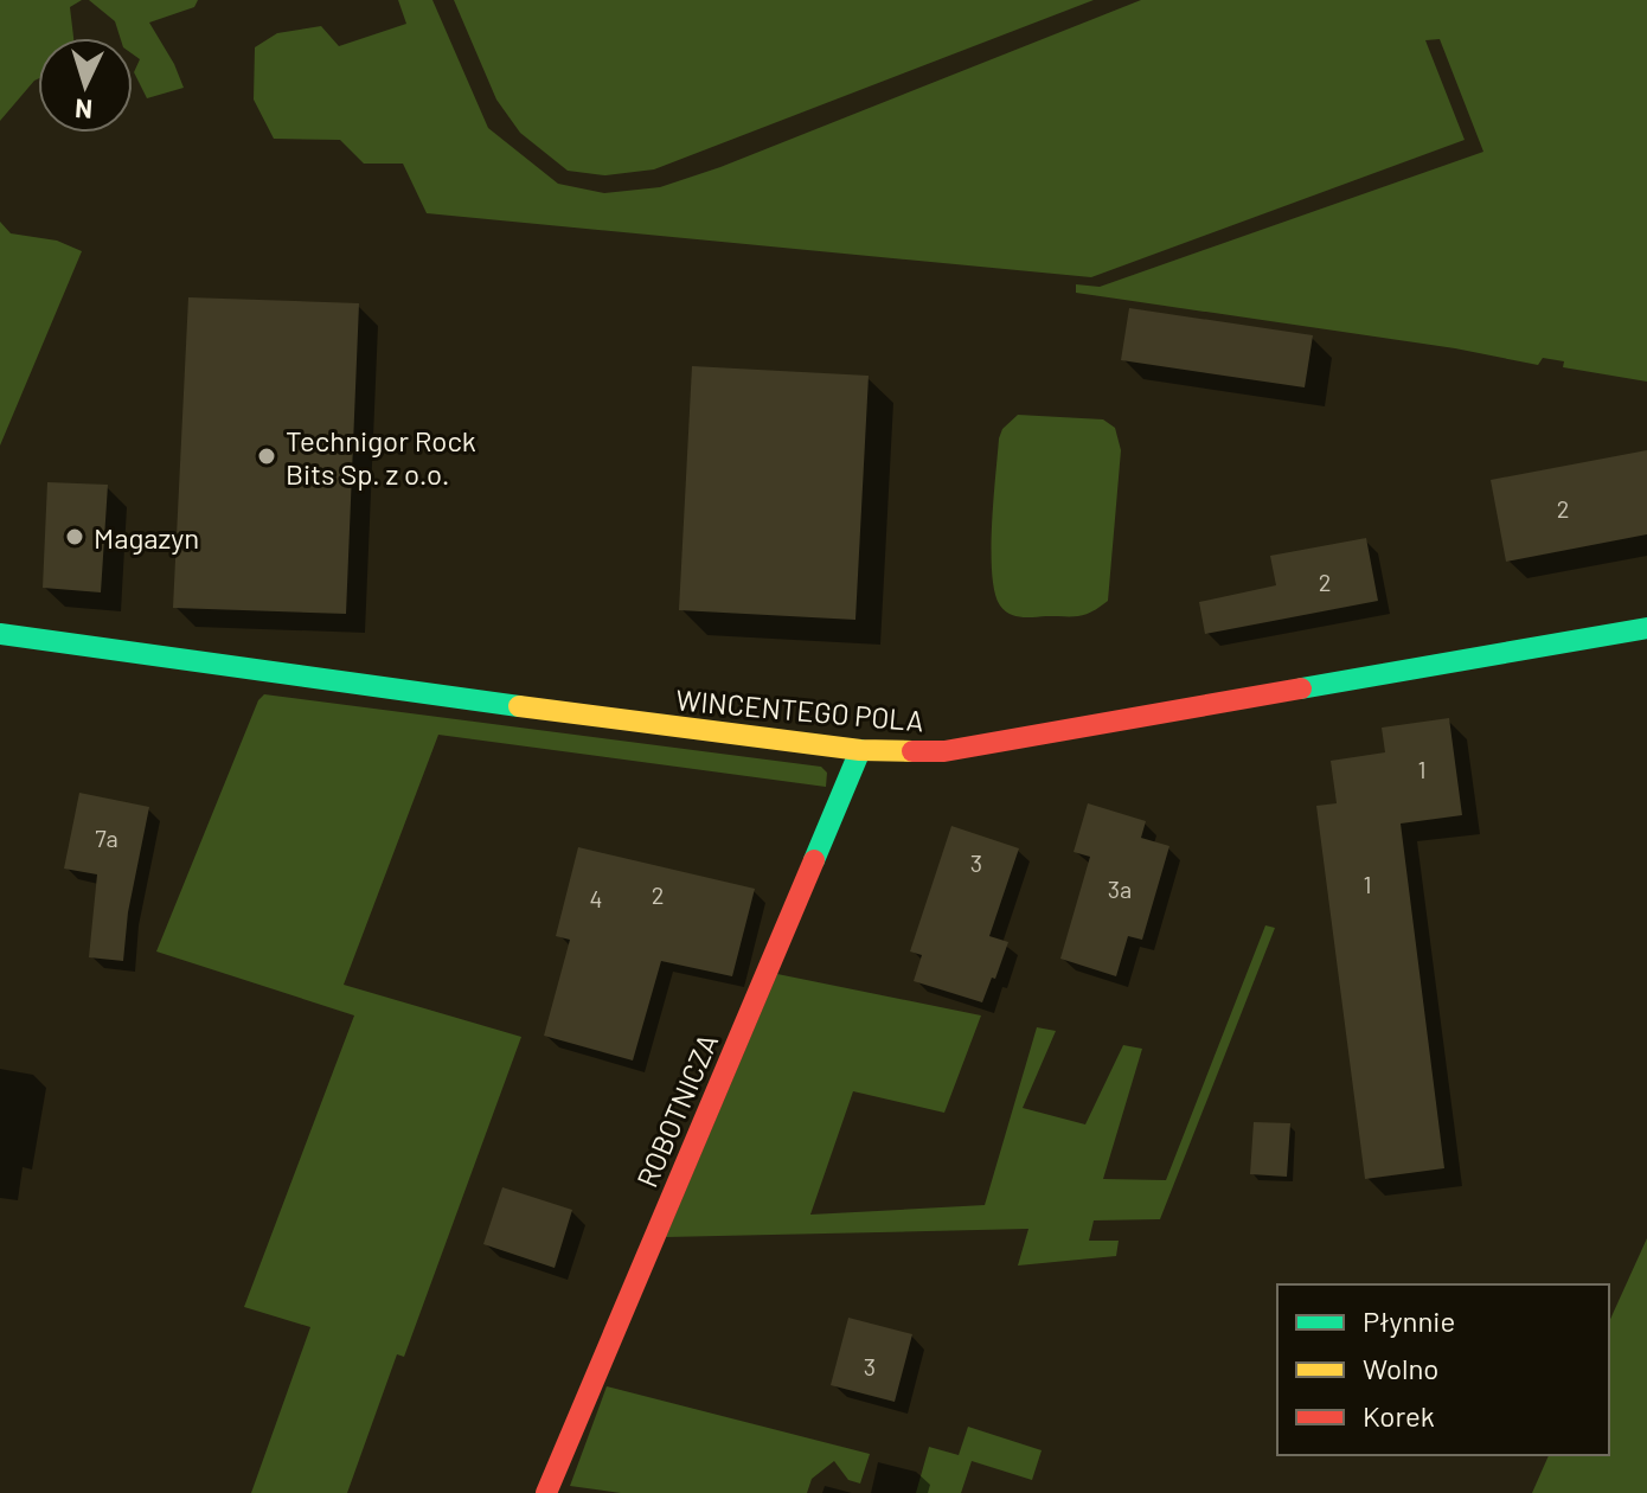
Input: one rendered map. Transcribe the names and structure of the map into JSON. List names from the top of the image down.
{
  "streets": {
    "street": ["WINCENTEGO POLA", "ROBOTNICZA"]
  },
  "crossings": [
    ["WINCENTEGO POLA", "ROBOTNICZA"]
  ],
  "places": ["Technigor Rock Bits Sp. z o.o.", "Magazyn"],
  "house_numbers": [
    "2",
    "2",
    "1",
    "7a",
    "3",
    "1",
    "3a",
    "2",
    "4",
    "3"
  ],
  "legend": ["Płynnie", "Wolno", "Korek"],
  "north": "bottom"
}
